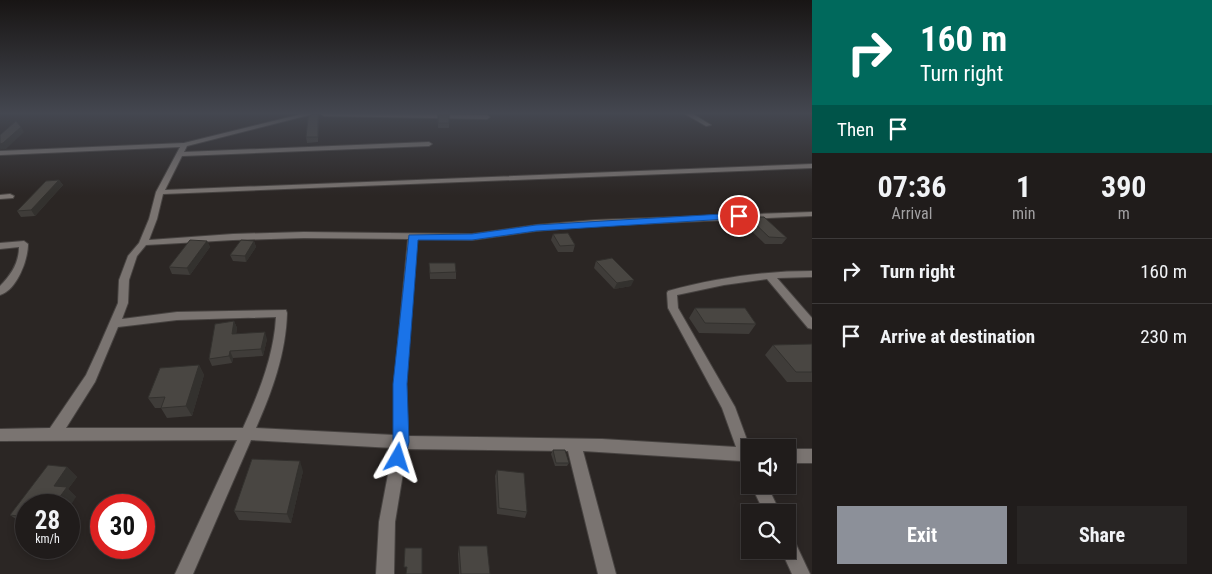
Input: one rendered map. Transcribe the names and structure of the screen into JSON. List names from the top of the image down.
{
  "page": {
    "turn": ["160 m", "Turn right"],
    "then": "Then",
    "eta": [
      "07:36",
      "Arrival",
      "1",
      "min",
      "390",
      "m"
    ],
    "list": [
      {
        "name": "Turn right",
        "value": "160 m"
      },
      {
        "name": "Arrive at destination",
        "value": "230 m"
      }
    ],
    "speed": "28 km/h",
    "limit": "30",
    "buttons": ["Exit", "Share"]
  }
}
